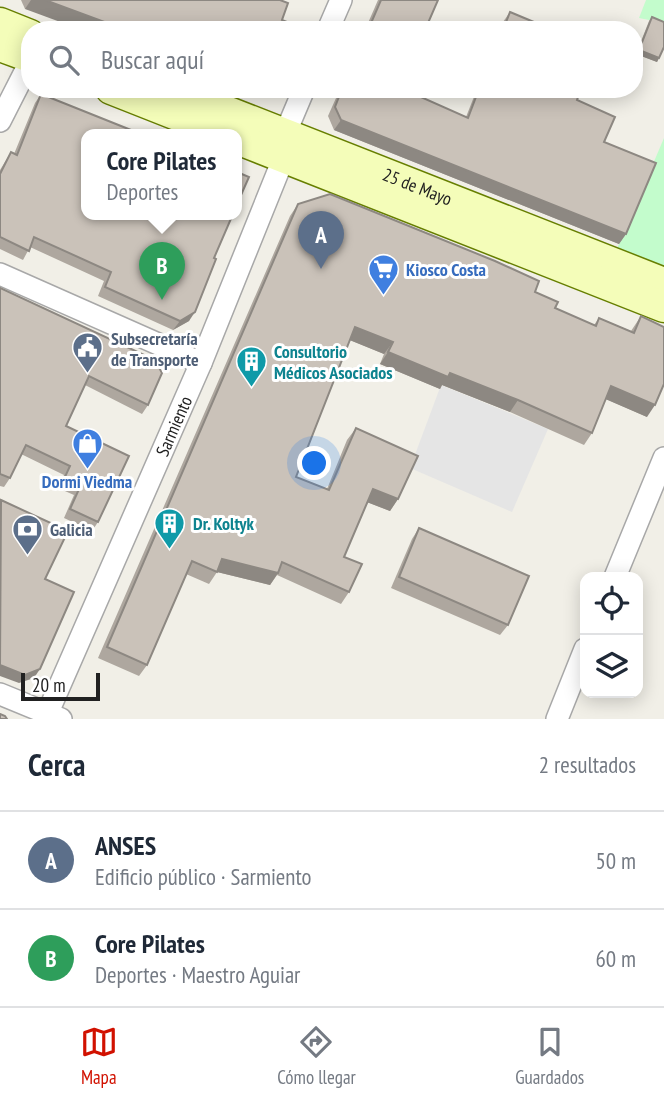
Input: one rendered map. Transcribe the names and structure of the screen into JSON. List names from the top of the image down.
{
  "streets": {
    "main road": ["25 de Mayo"],
    "street": ["Sarmiento"]
  },
  "crossings": [
    ["25 de Mayo", "Sarmiento"]
  ],
  "places": {
    "supermarket": ["Kiosco Costa"],
    "public building": ["Subsecretaría de Transporte"],
    "building": ["Consultorio Médicos Asociados", "Dr. Koltyk"],
    "shop": ["Dormi Viedma"],
    "bank": ["Galicia"]
  },
  "scale_bar": "20 m",
  "page": {
    "search": "Buscar aquí",
    "popup": ["Core Pilates", "Deportes"],
    "pins": ["A", "B"],
    "scale": "20 m",
    "heading": ["Cerca", "2 resultados"],
    "list": [
      {
        "mark": "A",
        "name": "ANSES",
        "note": "Edificio público · Sarmiento",
        "value": "50 m"
      },
      {
        "mark": "B",
        "name": "Core Pilates",
        "note": "Deportes · Maestro Aguiar",
        "value": "60 m"
      }
    ],
    "nav": ["Mapa", "Cómo llegar", "Guardados"]
  }
}
